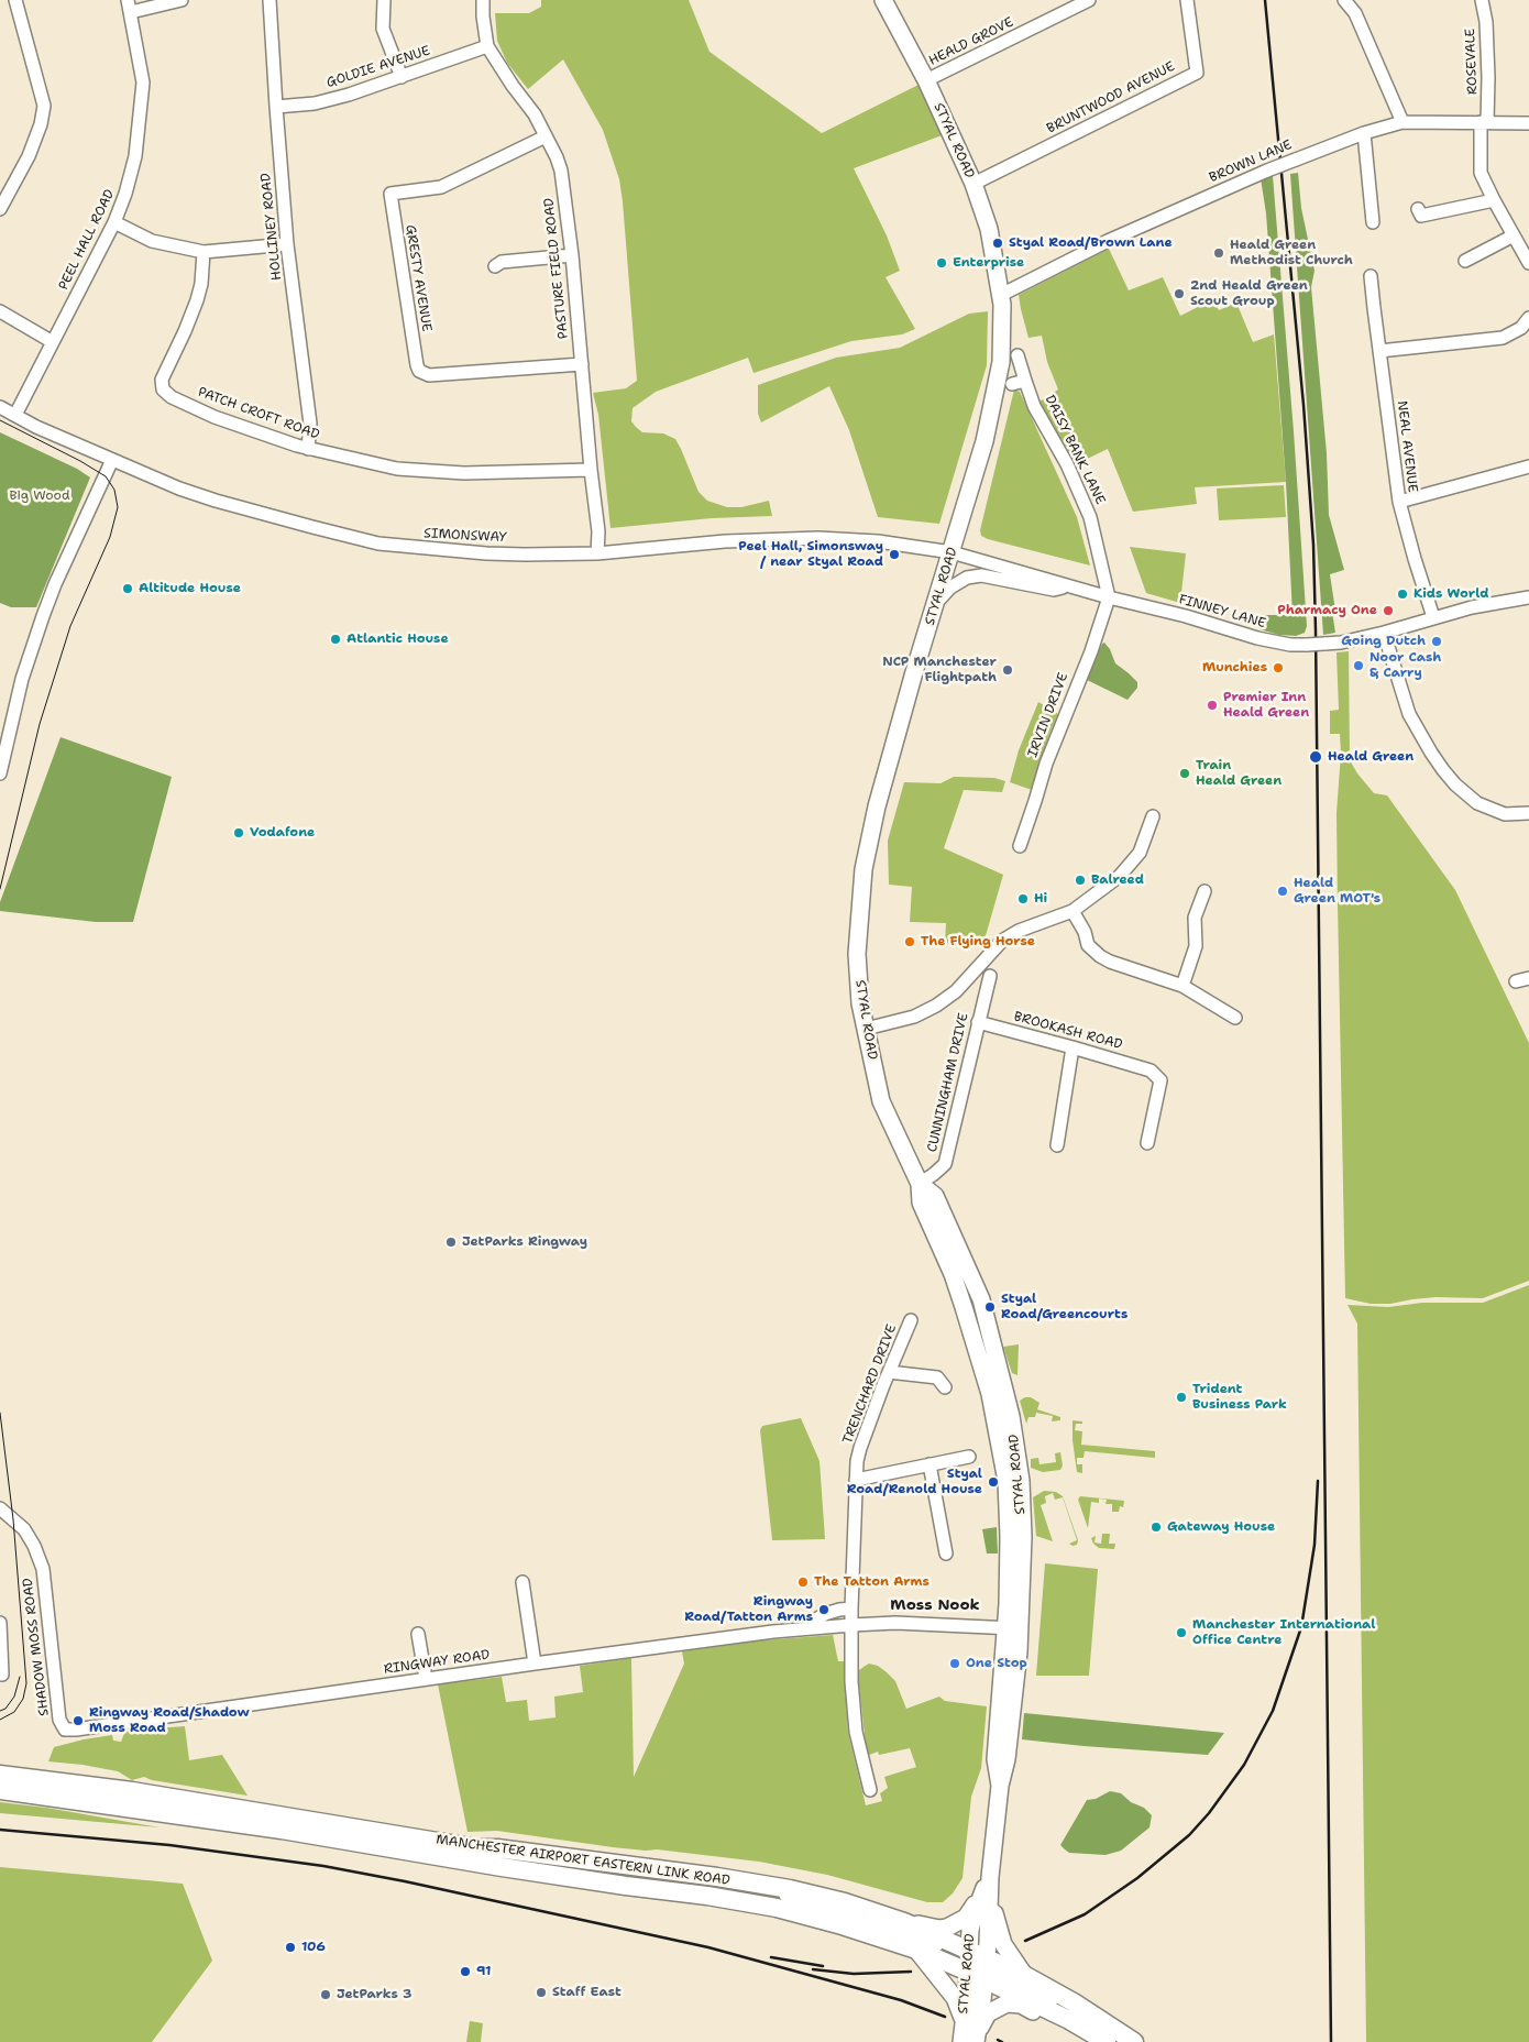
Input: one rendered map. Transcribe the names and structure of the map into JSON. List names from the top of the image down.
{
  "streets": {
    "highway": ["MANCHESTER AIRPORT EASTERN LINK ROAD"],
    "main road": ["STYAL ROAD"],
    "street": [
      "HEALD GROVE",
      "ROSEVALE",
      "GOLDIE AVENUE",
      "BRUNTWOOD AVENUE",
      "BROWN LANE",
      "HOLLINEY ROAD",
      "PEEL HALL ROAD",
      "PASTURE FIELD ROAD",
      "GRESTY AVENUE",
      "PATCH CROFT ROAD",
      "NEAL AVENUE",
      "DAISY BANK LANE",
      "SIMONSWAY",
      "FINNEY LANE",
      "IRVIN DRIVE",
      "BROOKASH ROAD",
      "CUNNINGHAM DRIVE",
      "TRENCHARD DRIVE",
      "SHADOW MOSS ROAD",
      "RINGWAY ROAD"
    ]
  },
  "crossings": [
    ["HEALD GROVE", "STYAL ROAD"],
    ["ROSEVALE", "BROWN LANE"],
    ["GOLDIE AVENUE", "HOLLINEY ROAD"],
    ["GOLDIE AVENUE", "PASTURE FIELD ROAD"],
    ["BRUNTWOOD AVENUE", "STYAL ROAD"],
    ["STYAL ROAD", "BROWN LANE"],
    ["STYAL ROAD", "SIMONSWAY"],
    ["STYAL ROAD", "FINNEY LANE"],
    ["STYAL ROAD", "CUNNINGHAM DRIVE"],
    ["STYAL ROAD", "RINGWAY ROAD"],
    ["STYAL ROAD", "MANCHESTER AIRPORT EASTERN LINK ROAD"],
    ["HOLLINEY ROAD", "PATCH CROFT ROAD"],
    ["PEEL HALL ROAD", "SIMONSWAY"],
    ["PASTURE FIELD ROAD", "GRESTY AVENUE"],
    ["PASTURE FIELD ROAD", "PATCH CROFT ROAD"],
    ["PASTURE FIELD ROAD", "SIMONSWAY"],
    ["NEAL AVENUE", "FINNEY LANE"],
    ["DAISY BANK LANE", "FINNEY LANE"],
    ["DAISY BANK LANE", "IRVIN DRIVE"],
    ["SIMONSWAY", "FINNEY LANE"],
    ["FINNEY LANE", "IRVIN DRIVE"],
    ["BROOKASH ROAD", "CUNNINGHAM DRIVE"],
    ["TRENCHARD DRIVE", "RINGWAY ROAD"],
    ["SHADOW MOSS ROAD", "RINGWAY ROAD"]
  ],
  "districts": ["Moss Nook"],
  "parks": ["Big Wood"],
  "places": [
    "Styal Road/Brown Lane",
    "Heald Green Methodist Church",
    "Enterprise",
    "2nd Heald Green Scout Group",
    "Peel Hall, Simonsway / near Styal Road",
    "Altitude House",
    "Kids World",
    "Pharmacy One",
    "Atlantic House",
    "Going Dutch",
    "Noor Cash & Carry",
    "Munchies",
    "NCP Manchester Flightpath",
    "Premier Inn Heald Green",
    "Heald Green",
    "Train Heald Green",
    "Vodafone",
    "Balreed",
    "Heald Green MOT's",
    "Hi",
    "The Flying Horse",
    "JetParks Ringway",
    "Styal Road/Greencourts",
    "Trident Business Park",
    "Styal Road/Renold House",
    "Gateway House",
    "The Tatton Arms",
    "Ringway Road/Tatton Arms",
    "Manchester International Office Centre",
    "One Stop",
    "Ringway Road/Shadow Moss Road",
    "106",
    "91",
    "Staff East",
    "JetParks 3"
  ]
}
